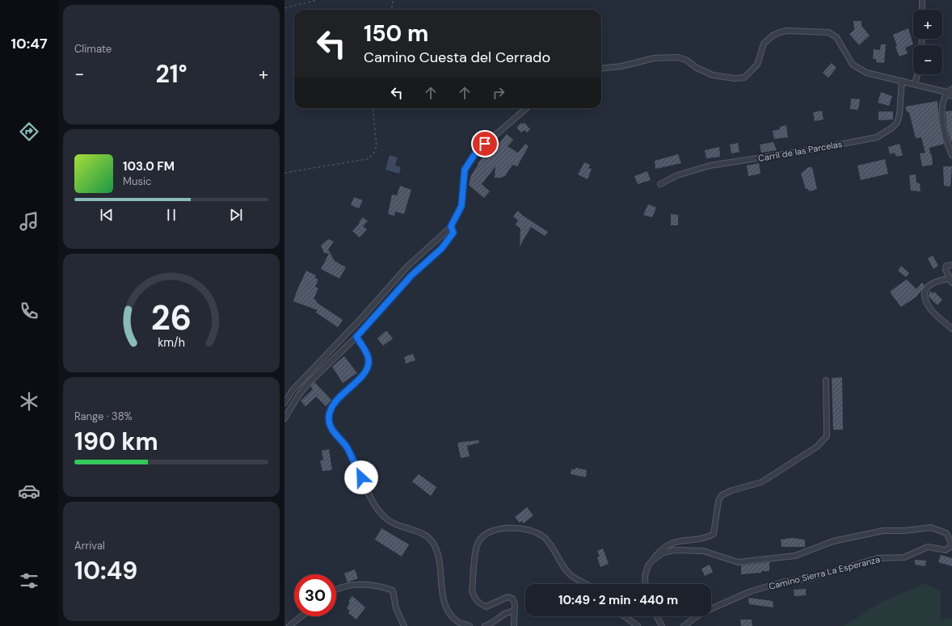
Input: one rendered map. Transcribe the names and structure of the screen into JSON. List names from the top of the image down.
{
  "streets": {
    "street": ["Carril de las Parcelas", "Camino Sierra La Esperanza"]
  },
  "page": {
    "tabs": "10:47",
    "tile": [
      "Climate",
      ["Range · 38%", "190 km"],
      ["Arrival", "10:49"]
    ],
    "map_buttons": ["+", "−"],
    "turn": ["150 m", "Camino Cuesta del Cerrado"],
    "heat": ["−", "21°", "+"],
    "song": ["103.0 FM", "Music"],
    "limit": "30",
    "trip": "10:49 · 2 min · 440 m",
    "gauge": ["26", "km/h"]
  }
}
